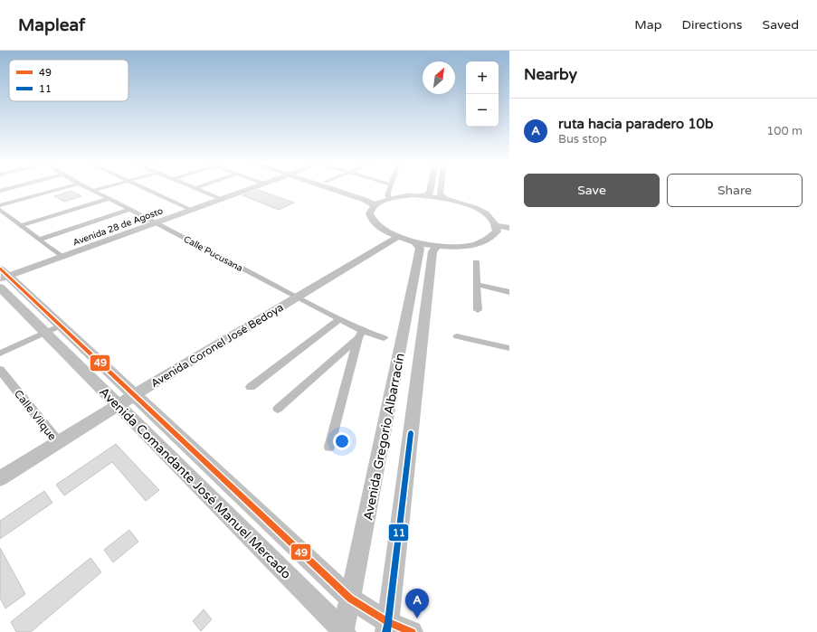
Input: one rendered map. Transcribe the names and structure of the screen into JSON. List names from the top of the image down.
{
  "streets": {
    "street": [
      "Avenida 28 de Agosto",
      "Calle Pucusana",
      "Avenida Coronel José Bedoya",
      "Calle Vilque",
      "Avenida Gregorio Albarracín",
      "Avenida Comandante José Manuel Mercado"
    ]
  },
  "crossings": [
    ["Avenida 28 de Agosto", "Calle Pucusana"],
    ["Avenida 28 de Agosto", "Avenida Comandante José Manuel Mercado"],
    ["Calle Pucusana", "Avenida Coronel José Bedoya"],
    ["Avenida Coronel José Bedoya", "Calle Vilque"],
    ["Avenida Coronel José Bedoya", "Avenida Comandante José Manuel Mercado"],
    ["Avenida Gregorio Albarracín", "Avenida Comandante José Manuel Mercado"]
  ],
  "lines": ["transit line 49", "transit line 11"],
  "legend": ["49", "11"],
  "north": "top right",
  "page": {
    "header": "Mapleaf",
    "nav": ["Map", "Directions", "Saved"],
    "heading": "Nearby",
    "map_buttons": ["+", "−"],
    "list": [
      {
        "mark": "A",
        "name": "ruta hacia paradero 10b",
        "note": "Bus stop",
        "value": "100 m"
      }
    ],
    "buttons": ["Save", "Share"],
    "pins": "A"
  }
}
